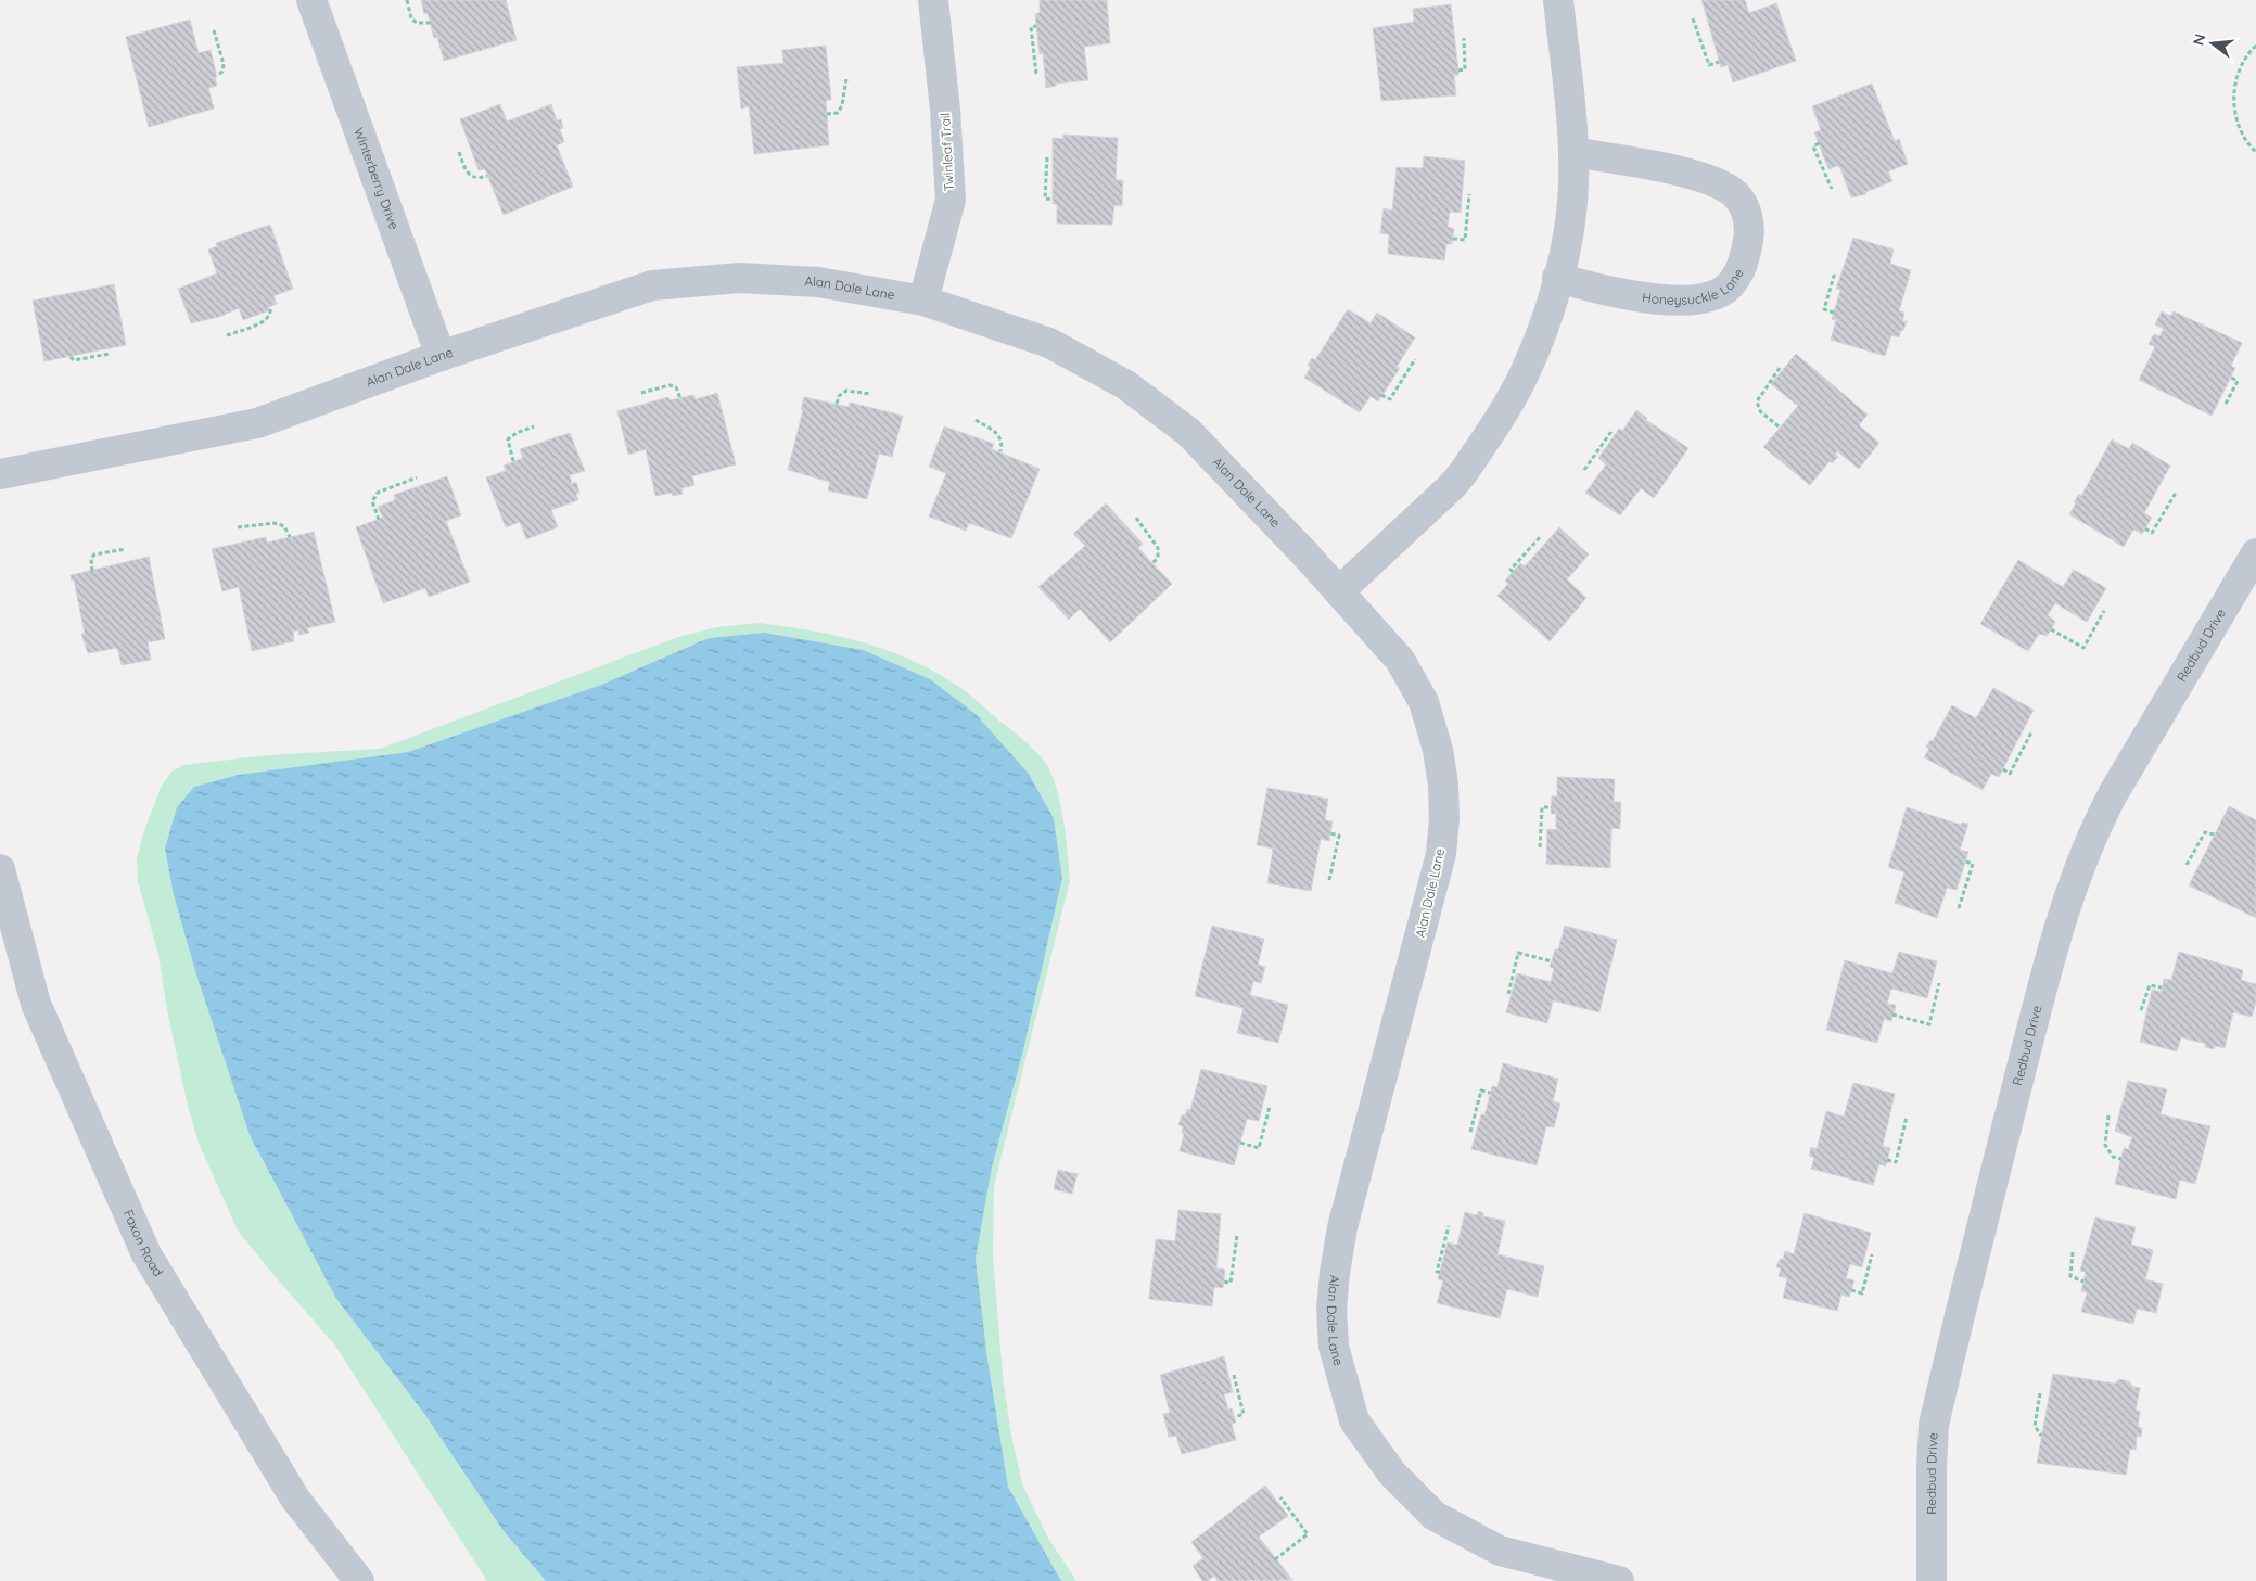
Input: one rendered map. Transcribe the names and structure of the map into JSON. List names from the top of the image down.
{
  "streets": {
    "street": [
      "Twinleaf Trail",
      "Winterberry Drive",
      "Honeysuckle Lane",
      "Alan Dale Lane",
      "Redbud Drive",
      "Faxon Road"
    ]
  },
  "crossings": [
    ["Twinleaf Trail", "Alan Dale Lane"],
    ["Winterberry Drive", "Alan Dale Lane"]
  ],
  "north": "left"
}
